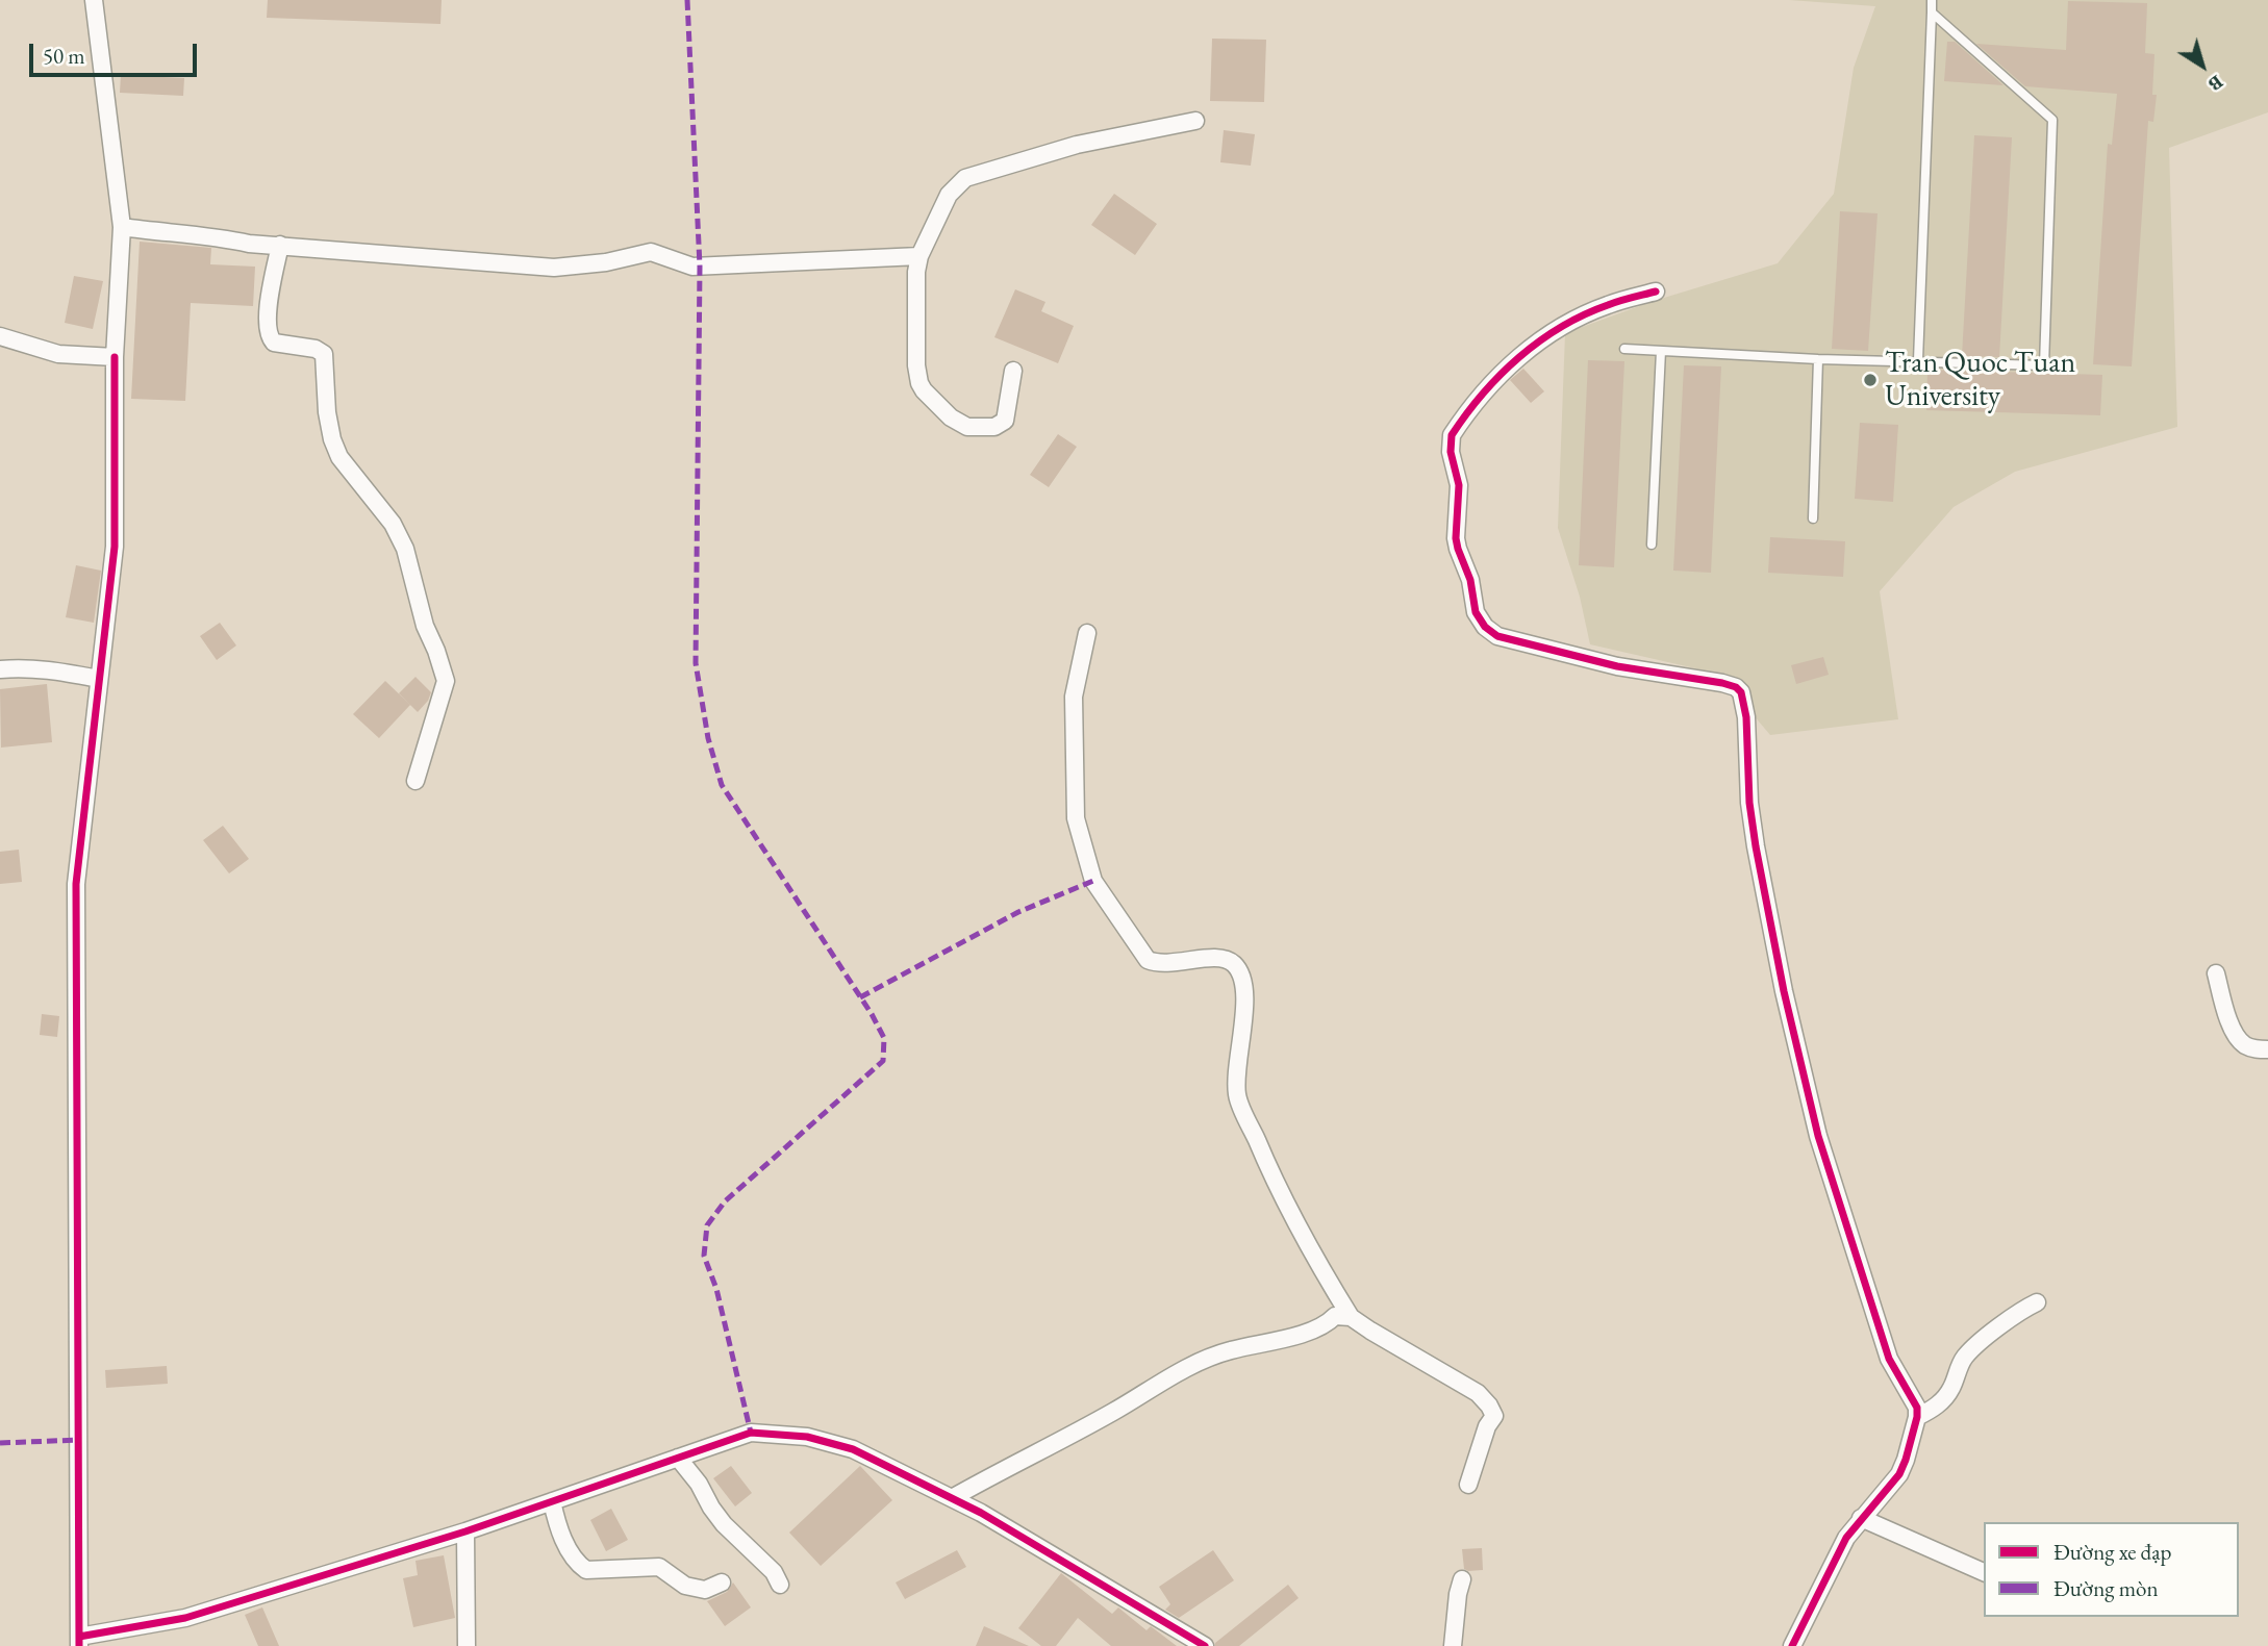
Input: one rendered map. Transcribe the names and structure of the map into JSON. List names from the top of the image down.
{
  "places": ["Tran Quoc Tuan University"],
  "legend": ["Đường xe đạp", "Đường mòn"],
  "scale_bar": "50 m",
  "north": "bottom right"
}
